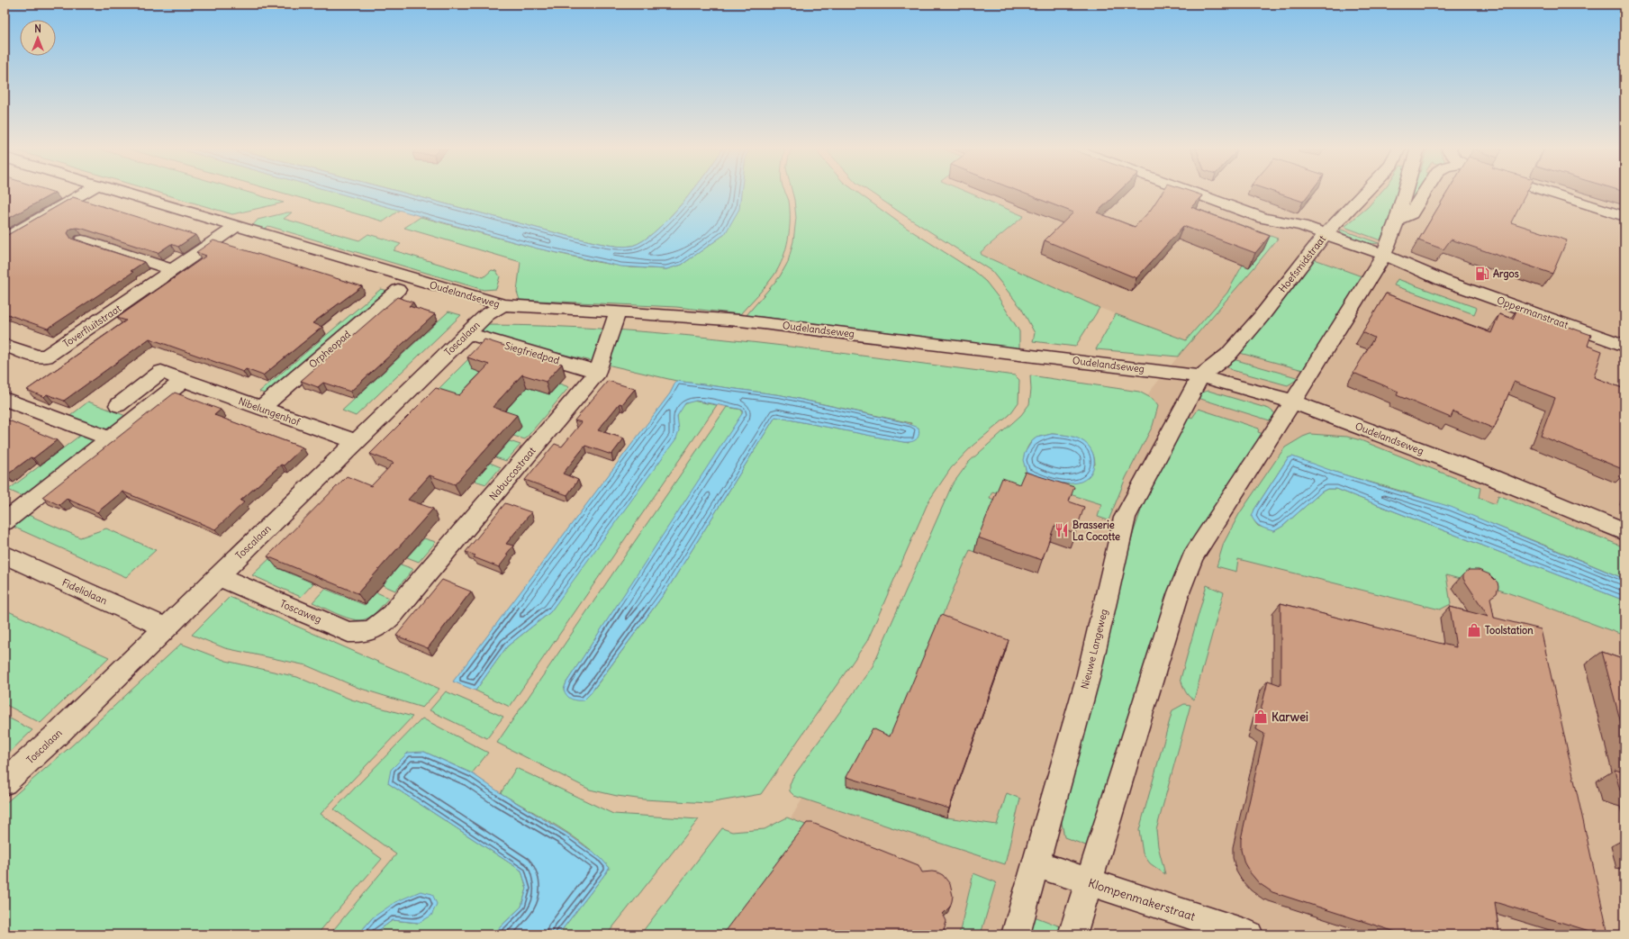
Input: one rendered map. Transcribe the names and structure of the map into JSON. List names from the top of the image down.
{
  "streets": {
    "street": [
      "Hoefsmidstraat",
      "Oudelandseweg",
      "Oppermanstraat",
      "Toverfluitstraat",
      "Toscalaan",
      "Orpheopad",
      "Siegfriedpad",
      "Nibelungenhof",
      "Nabuccostraat",
      "Fideliolaan",
      "Toscaweg",
      "Nieuwe Langeweg",
      "Klompenmakerstraat"
    ]
  },
  "crossings": [
    ["Hoefsmidstraat", "Oudelandseweg"],
    ["Hoefsmidstraat", "Oppermanstraat"],
    ["Hoefsmidstraat", "Nieuwe Langeweg"],
    ["Oudelandseweg", "Toverfluitstraat"],
    ["Oudelandseweg", "Toscalaan"],
    ["Oudelandseweg", "Nabuccostraat"],
    ["Oudelandseweg", "Nieuwe Langeweg"],
    ["Toscalaan", "Siegfriedpad"],
    ["Toscalaan", "Nibelungenhof"],
    ["Toscalaan", "Fideliolaan"],
    ["Toscalaan", "Toscaweg"],
    ["Orpheopad", "Nibelungenhof"],
    ["Siegfriedpad", "Nabuccostraat"],
    ["Nabuccostraat", "Toscaweg"],
    ["Nieuwe Langeweg", "Klompenmakerstraat"]
  ],
  "places": {
    "fuel station": ["Argos"],
    "restaurant": ["Brasserie La Cocotte"],
    "shop": ["Toolstation", "Karwei"]
  },
  "north": "top"
}
